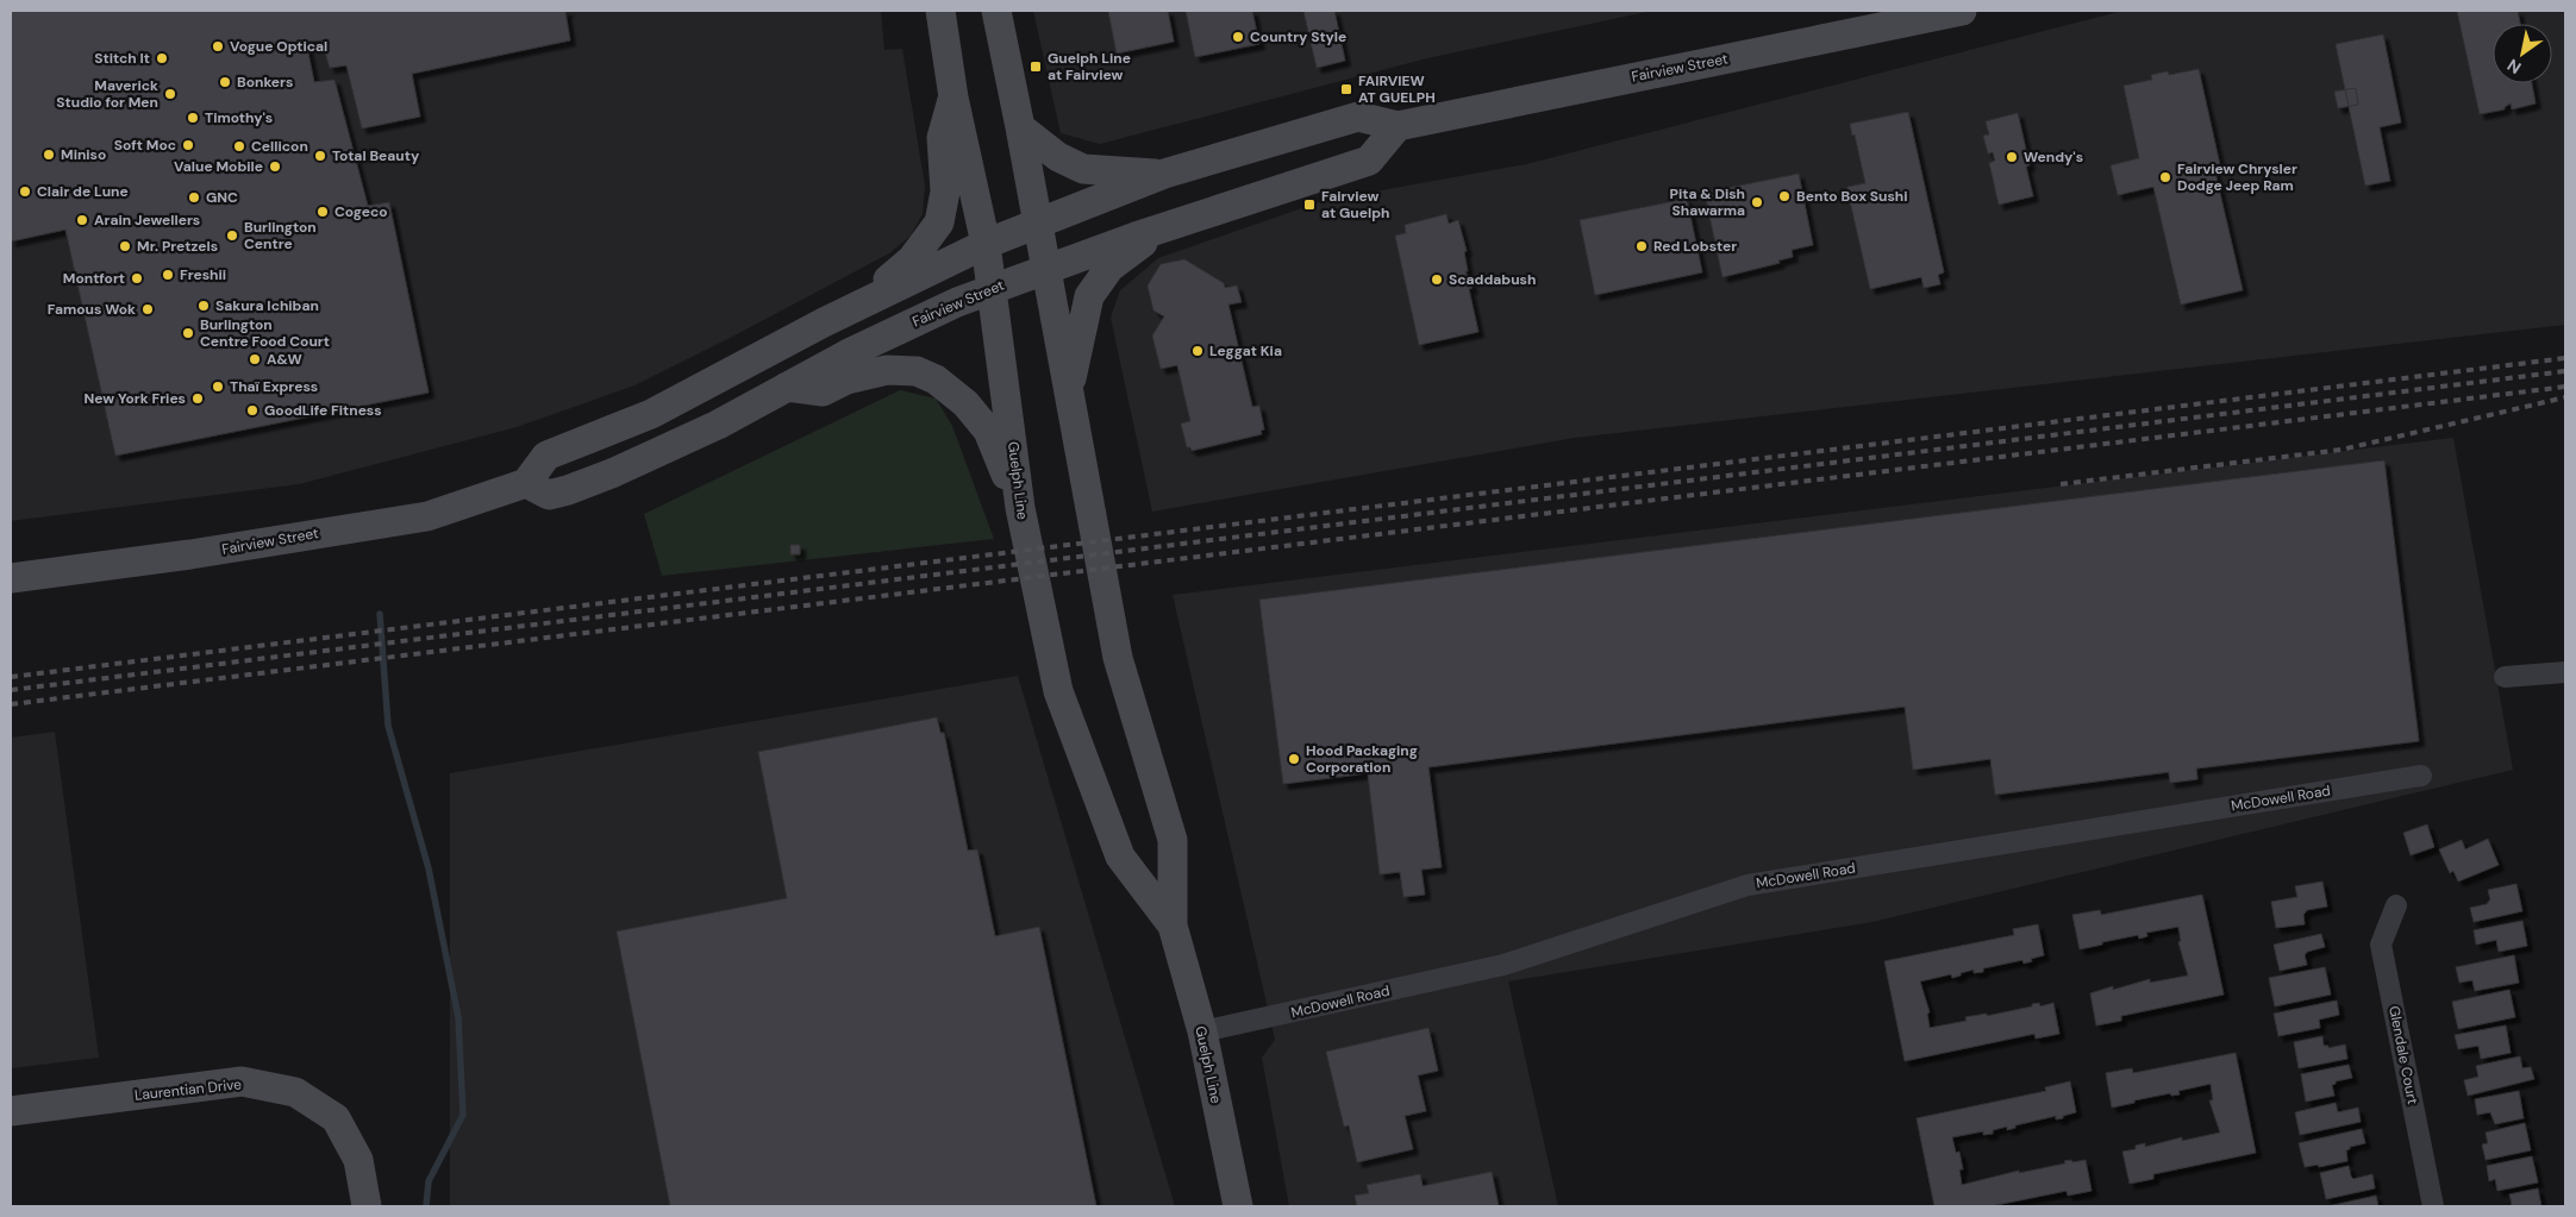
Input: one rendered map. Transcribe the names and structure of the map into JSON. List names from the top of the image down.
{
  "streets": {
    "main road": ["Fairview Street", "Guelph Line", "Laurentian Drive"],
    "street": ["McDowell Road", "Glendale Court"]
  },
  "crossings": [
    ["Fairview Street", "Guelph Line"],
    ["Guelph Line", "McDowell Road"]
  ],
  "places": {
    "other": [
      "Country Style",
      "Vogue Optical",
      "Stitch It",
      "Bonkers",
      "Maverick Studio for Men",
      "Timothy's",
      "Soft Moc",
      "Cellicon",
      "Miniso",
      "Total Beauty",
      "Wendy's",
      "Value Mobile",
      "Fairview Chrysler Dodge Jeep Ram",
      "Clair de Lune",
      "Bento Box Sushi",
      "GNC",
      "Pita & Dish Shawarma",
      "Cogeco",
      "Arain Jewellers",
      "Burlington Centre",
      "Mr. Pretzels",
      "Red Lobster",
      "Freshii",
      "Montfort",
      "Scaddabush",
      "Sakura Ichiban",
      "Famous Wok",
      "Burlington Centre Food Court",
      "Leggat Kia",
      "A&W",
      "Thaï Express",
      "New York Fries",
      "GoodLife Fitness",
      "Hood Packaging Corporation"
    ],
    "transit": ["Guelph Line at Fairview", "FAIRVIEW AT GUELPH", "Fairview at Guelph"]
  },
  "north": "bottom left"
}
